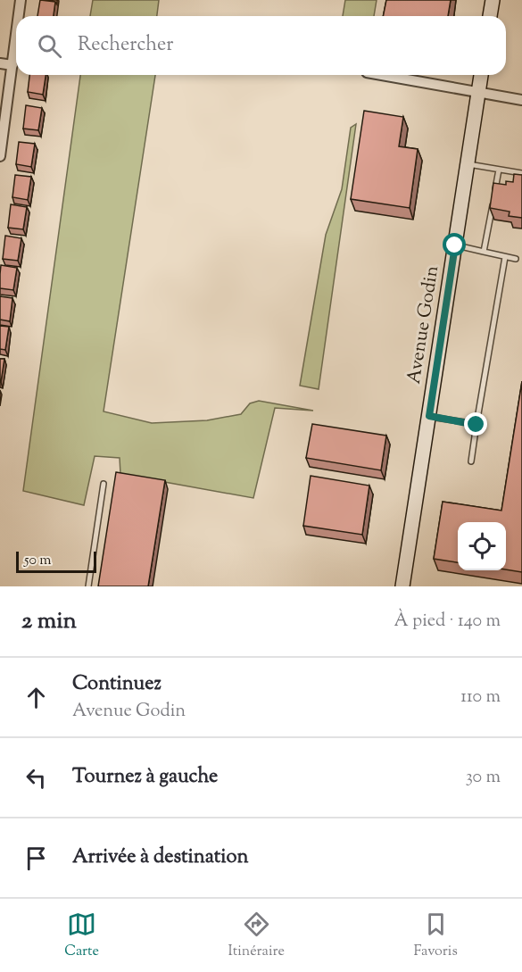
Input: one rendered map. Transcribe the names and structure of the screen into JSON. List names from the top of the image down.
{
  "streets": {
    "street": ["Avenue Godin"]
  },
  "scale_bar": "50 m",
  "page": {
    "search": "Rechercher",
    "scale": "50 m",
    "heading": ["2 min", "À pied · 140 m"],
    "list": [
      ["Continuez", "Avenue Godin", "110 m"],
      ["Tournez à gauche", "30 m"],
      "Arrivée à destination"
    ],
    "nav": ["Carte", "Itinéraire", "Favoris"]
  }
}
